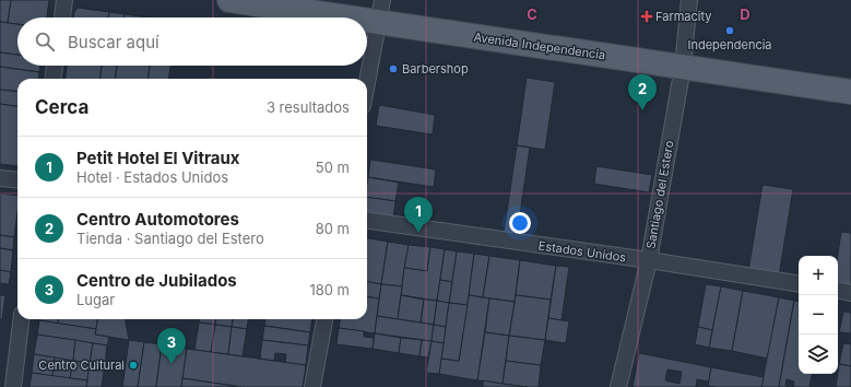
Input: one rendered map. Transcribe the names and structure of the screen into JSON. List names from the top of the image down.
{
  "streets": {
    "main road": ["Avenida Independencia"],
    "street": ["Santiago del Estero", "Estados Unidos"]
  },
  "crossings": [
    ["Avenida Independencia", "Santiago del Estero"],
    ["Santiago del Estero", "Estados Unidos"]
  ],
  "places": {
    "health": ["Farmacity"],
    "other": ["Independencia", "Barbershop", "Centro Cultural"]
  },
  "page": {
    "search": "Buscar aquí",
    "pins": ["2", "1", "3"],
    "heading": ["Cerca", "3 resultados"],
    "list": [
      {
        "mark": "1",
        "name": "Petit Hotel El Vitraux",
        "note": "Hotel · Estados Unidos",
        "value": "50 m"
      },
      {
        "mark": "2",
        "name": "Centro Automotores",
        "note": "Tienda · Santiago del Estero",
        "value": "80 m"
      },
      {
        "mark": "3",
        "name": "Centro de Jubilados",
        "note": "Lugar",
        "value": "180 m"
      }
    ],
    "map_buttons": ["+", "−"]
  },
  "grid": {
    "columns": ["C", "D"]
  }
}
